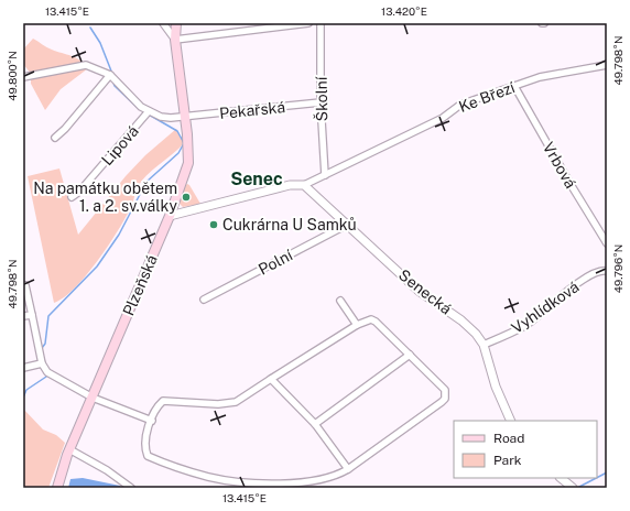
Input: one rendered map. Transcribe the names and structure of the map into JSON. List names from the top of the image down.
{
  "streets": {
    "main road": ["Plzeňská"],
    "street": [
      "Ke Březí",
      "Školní",
      "Pekařská",
      "Lipová",
      "Vrbová",
      "Polní",
      "Senecká",
      "Vyhlídková"
    ]
  },
  "crossings": [
    ["Ke Březí", "Školní"],
    ["Ke Březí", "Vrbová"],
    ["Ke Březí", "Senecká"],
    ["Školní", "Pekařská"],
    ["Pekařská", "Lipová"],
    ["Pekařská", "Plzeňská"],
    ["Polní", "Senecká"],
    ["Senecká", "Vyhlídková"]
  ],
  "districts": ["Senec"],
  "places": ["Na památku obětem 1. a 2. sv.války", "Cukrárna U Samků"],
  "legend": ["Road", "Park"],
  "coordinates": [
    "13.415°E",
    "13.420°E",
    "49.798°N",
    "49.800°N",
    "49.796°N"
  ]
}
